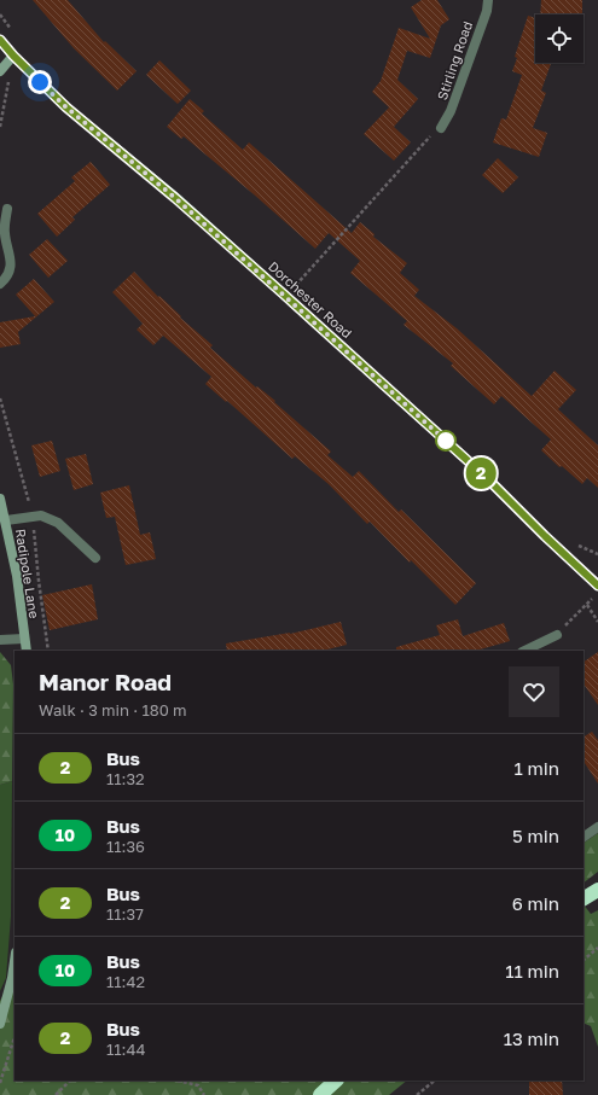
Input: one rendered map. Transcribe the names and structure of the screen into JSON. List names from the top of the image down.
{
  "streets": {
    "main road": ["Dorchester Road", "Radipole Lane"],
    "street": ["Stirling Road"]
  },
  "lines": ["bus line 2"],
  "page": {
    "on_map": "2",
    "heading": ["Manor Road", "Walk · 3 min · 180 m"],
    "list": [
      {
        "mark": "2",
        "name": "Bus",
        "note": "11:32",
        "value": "1 min"
      },
      {
        "mark": "10",
        "name": "Bus",
        "note": "11:36",
        "value": "5 min"
      },
      {
        "mark": "2",
        "name": "Bus",
        "note": "11:37",
        "value": "6 min"
      },
      {
        "mark": "10",
        "name": "Bus",
        "note": "11:42",
        "value": "11 min"
      },
      {
        "mark": "2",
        "name": "Bus",
        "note": "11:44",
        "value": "13 min"
      }
    ]
  }
}
